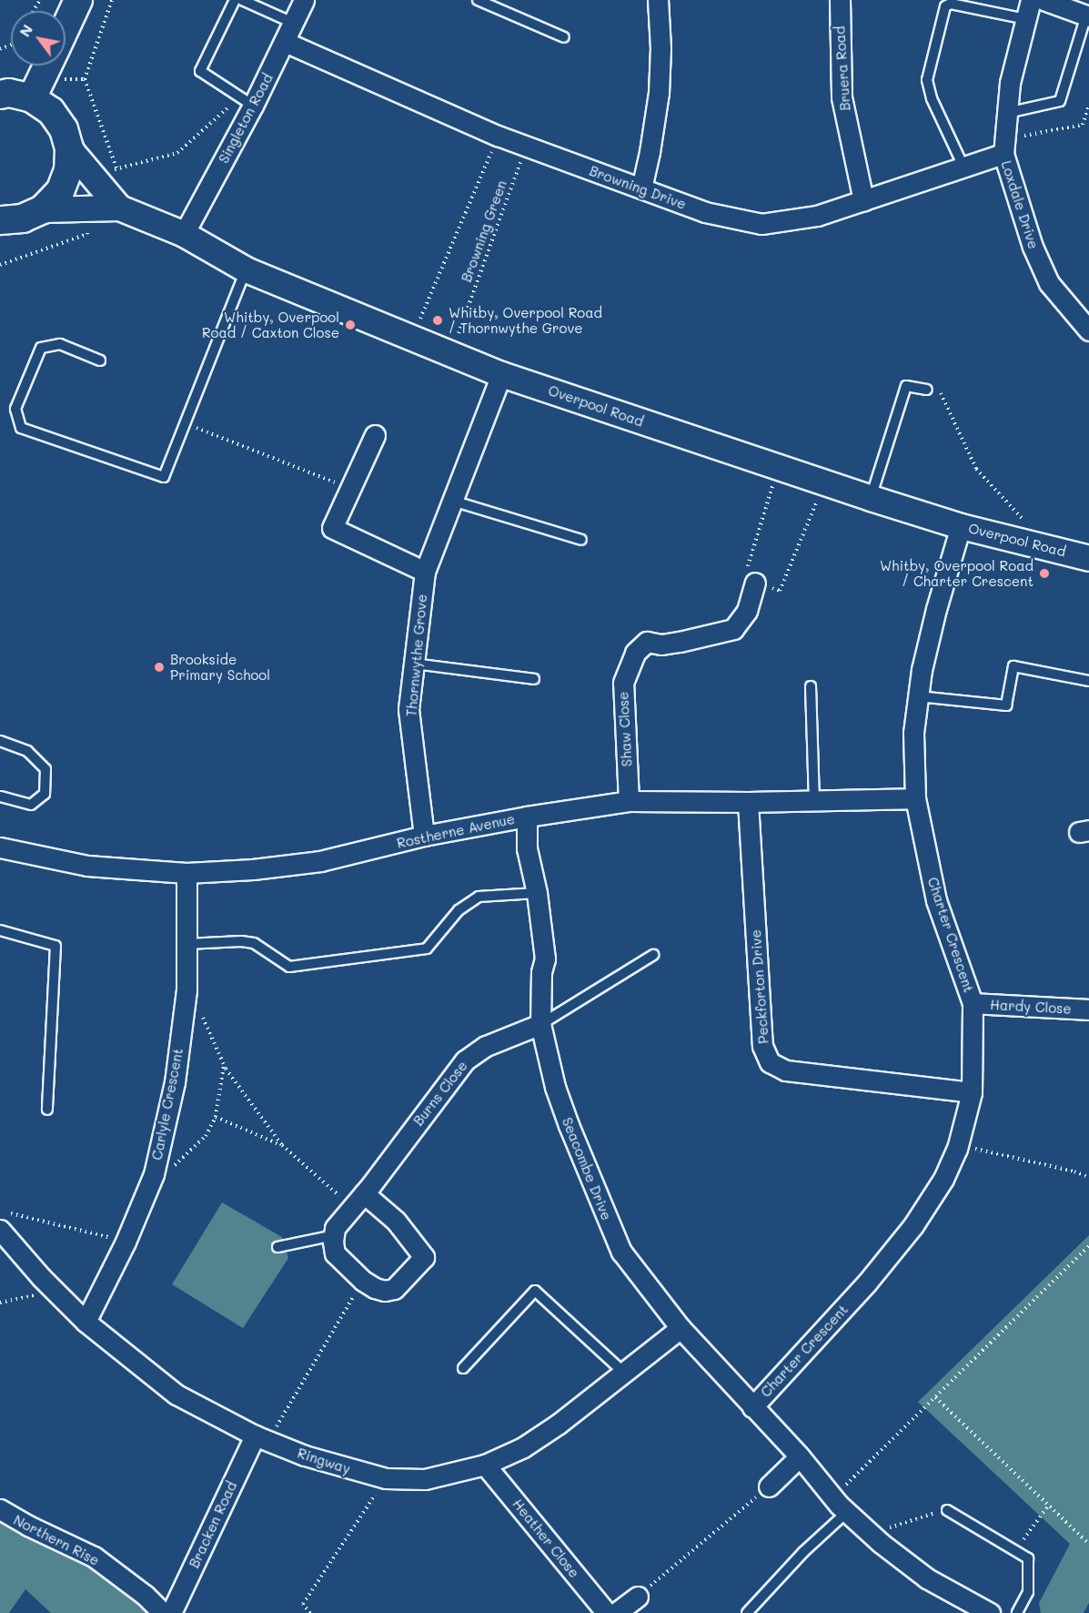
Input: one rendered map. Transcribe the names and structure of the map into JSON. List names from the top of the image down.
{
  "streets": {
    "street": [
      "Bruera Road",
      "Singleton Road",
      "Browning Drive",
      "Loxdale Drive",
      "Overpool Road",
      "Thornwythe Grove",
      "Shaw Close",
      "Rostherne Avenue",
      "Charter Crescent",
      "Peckforton Drive",
      "Hardy Close",
      "Burns Close",
      "Carlyle Crescent",
      "Seacombe Drive",
      "Ringway",
      "Bracken Road",
      "Heather Close",
      "Northern Rise"
    ],
    "path": ["Browning Green"]
  },
  "crossings": [
    ["Bruera Road", "Browning Drive"],
    ["Singleton Road", "Browning Drive"],
    ["Singleton Road", "Overpool Road"],
    ["Browning Drive", "Loxdale Drive"],
    ["Browning Drive", "Browning Green"],
    ["Browning Green", "Overpool Road"],
    ["Overpool Road", "Thornwythe Grove"],
    ["Overpool Road", "Charter Crescent"],
    ["Thornwythe Grove", "Rostherne Avenue"],
    ["Shaw Close", "Rostherne Avenue"],
    ["Rostherne Avenue", "Charter Crescent"],
    ["Rostherne Avenue", "Peckforton Drive"],
    ["Rostherne Avenue", "Carlyle Crescent"],
    ["Rostherne Avenue", "Seacombe Drive"],
    ["Charter Crescent", "Peckforton Drive"],
    ["Charter Crescent", "Hardy Close"],
    ["Charter Crescent", "Seacombe Drive"],
    ["Burns Close", "Seacombe Drive"],
    ["Carlyle Crescent", "Ringway"],
    ["Seacombe Drive", "Ringway"],
    ["Ringway", "Bracken Road"],
    ["Ringway", "Heather Close"]
  ],
  "places": [
    "Whitby, Overpool Road / Thornwythe Grove",
    "Whitby, Overpool Road / Caxton Close",
    "Whitby, Overpool Road / Charter Crescent",
    "Brookside Primary School"
  ],
  "north": "top left"
}
